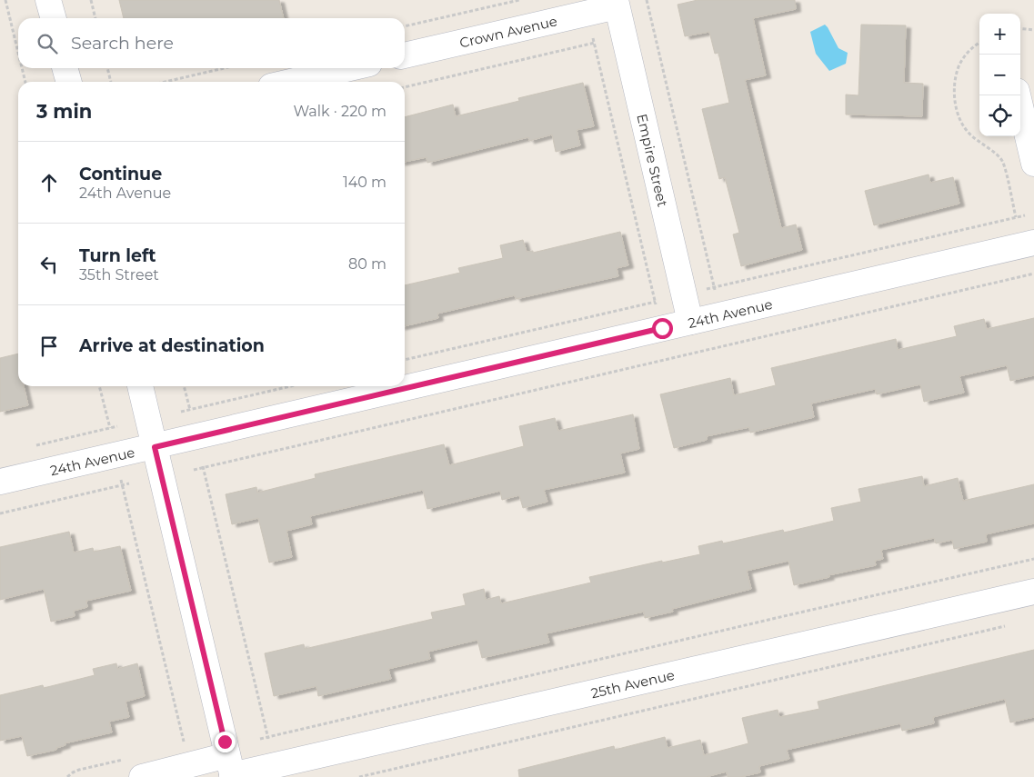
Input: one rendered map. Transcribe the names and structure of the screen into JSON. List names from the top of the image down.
{
  "streets": {
    "street": [
      "Crown Avenue",
      "Empire Street",
      "24th Avenue",
      "25th Avenue"
    ]
  },
  "crossings": [
    ["Crown Avenue", "Empire Street"],
    ["Empire Street", "24th Avenue"]
  ],
  "page": {
    "map_buttons": ["+", "−"],
    "search": "Search here",
    "heading": ["3 min", "Walk · 220 m"],
    "list": [
      ["Continue", "24th Avenue", "140 m"],
      ["Turn left", "35th Street", "80 m"],
      "Arrive at destination"
    ]
  }
}
